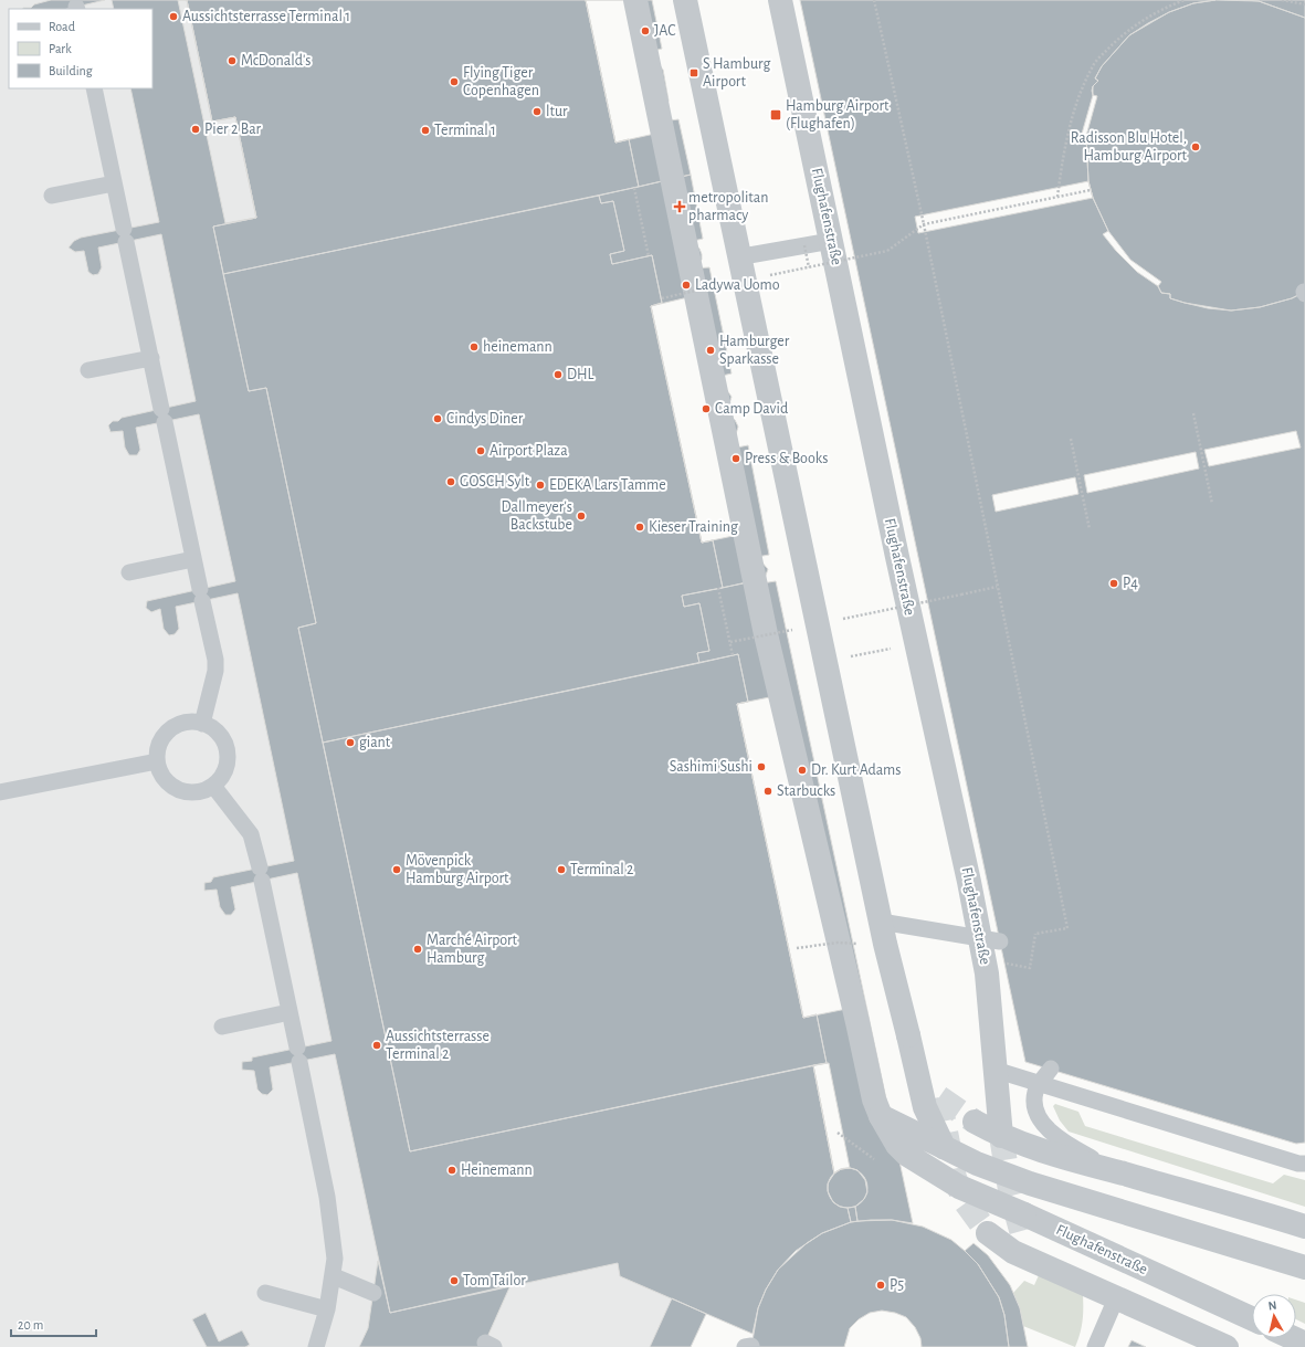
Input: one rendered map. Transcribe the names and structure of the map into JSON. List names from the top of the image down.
{
  "streets": {
    "street": ["Flughafenstraße"]
  },
  "places": {
    "other": [
      "Aussichtsterrasse Terminal 1",
      "JAC",
      "McDonald's",
      "Flying Tiger Copenhagen",
      "ltur",
      "Pier 2 Bar",
      "Terminal 1",
      "Radisson Blu Hotel, Hamburg Airport",
      "Ladywa Uomo",
      "heinemann",
      "Hamburger Sparkasse",
      "DHL",
      "Camp David",
      "Cindys Diner",
      "Airport Plaza",
      "Press & Books",
      "GOSCH Sylt",
      "EDEKA Lars Tamme",
      "Dallmeyer's Backstube",
      "Kieser Training",
      "P4",
      "giant",
      "Sashimi Sushi",
      "Dr. Kurt Adams",
      "Starbucks",
      "Mövenpick Hamburg Airport",
      "Terminal 2",
      "Marché Airport Hamburg",
      "Aussichtsterrasse Terminal 2",
      "Heinemann",
      "Tom Tailor",
      "P5"
    ],
    "transit": ["S Hamburg Airport", "Hamburg Airport (Flughafen)"],
    "health": ["metropolitan pharmacy"]
  },
  "legend": ["Road", "Park", "Building"],
  "scale_bar": "20 m",
  "north": "top"
}
